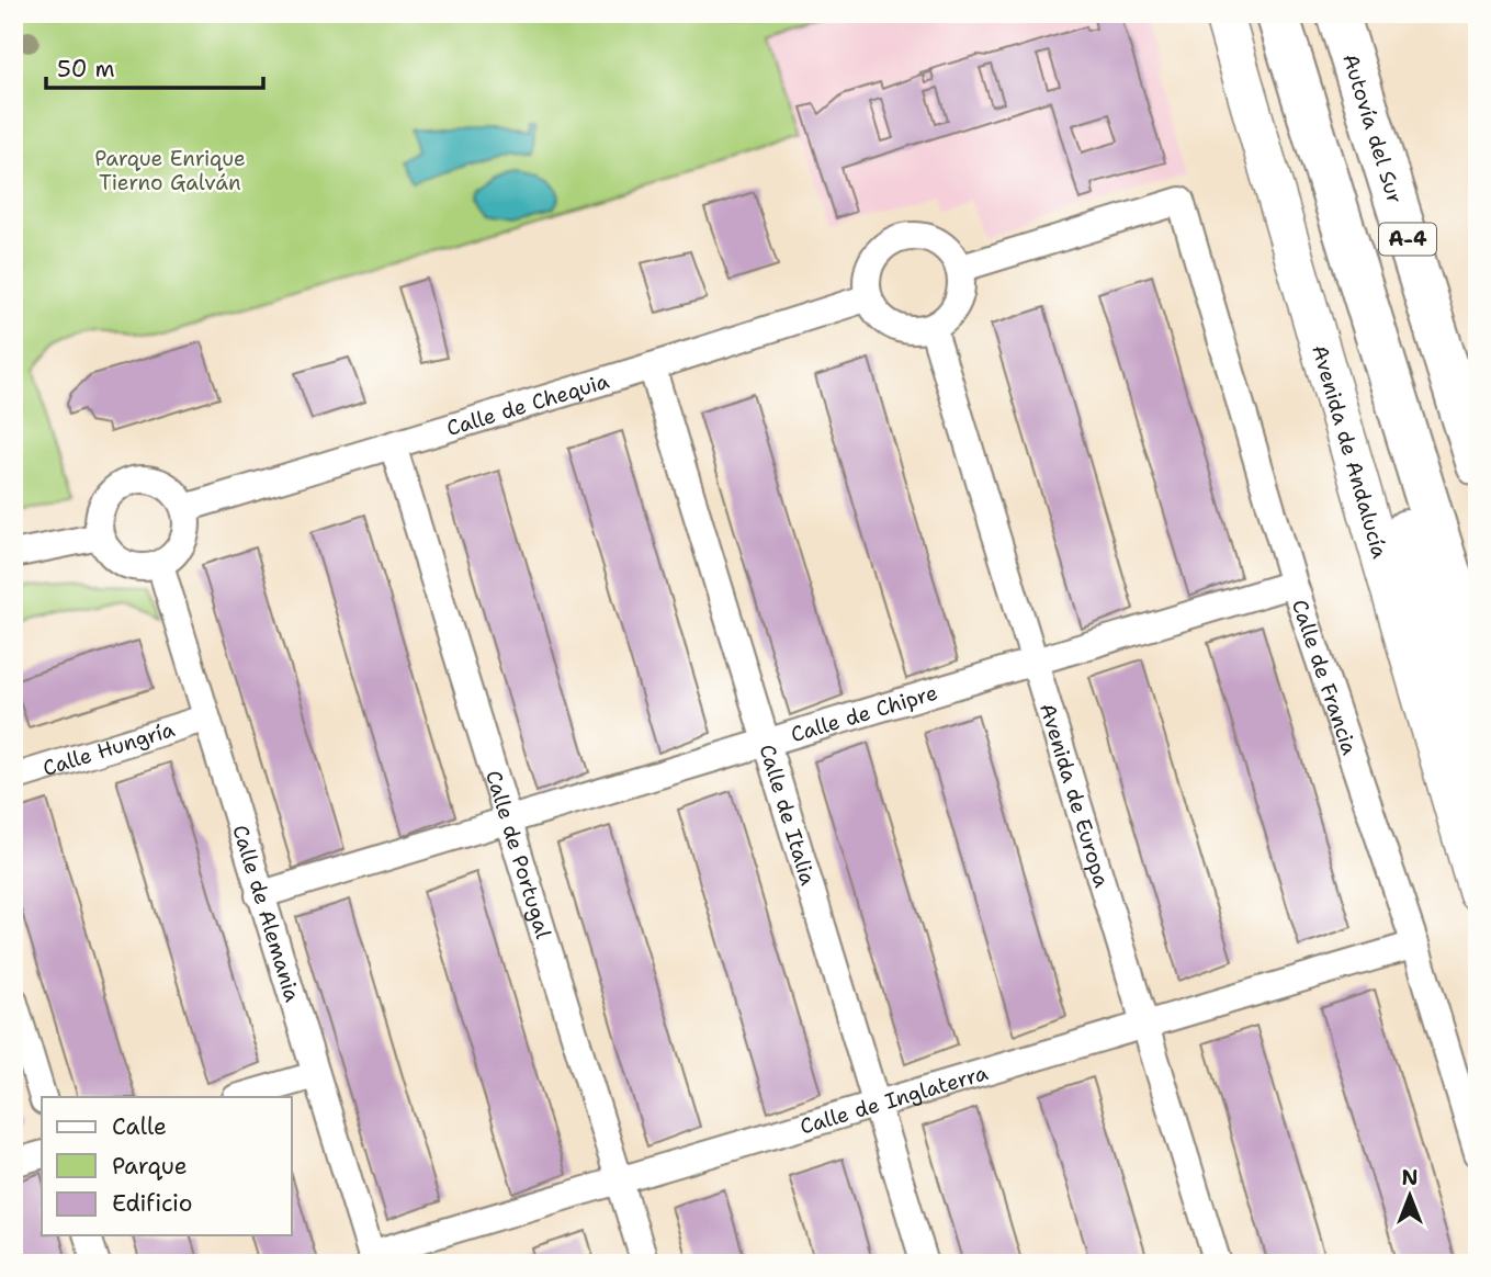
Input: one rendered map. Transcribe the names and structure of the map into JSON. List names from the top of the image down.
{
  "streets": {
    "highway": ["Autovía del Sur", "A-4"],
    "street": [
      "Calle de Chequia",
      "Avenida de Andalucía",
      "Calle de Francia",
      "Calle de Chipre",
      "Calle Hungría",
      "Avenida de Europa",
      "Calle de Italia",
      "Calle de Portugal",
      "Calle de Alemania",
      "Calle de Inglaterra"
    ]
  },
  "crossings": [
    ["Calle de Chequia", "Calle de Francia"],
    ["Calle de Chequia", "Avenida de Europa"],
    ["Calle de Chequia", "Calle de Italia"],
    ["Calle de Chequia", "Calle de Portugal"],
    ["Calle de Chequia", "Calle de Alemania"],
    ["Calle de Francia", "Calle de Chipre"],
    ["Calle de Francia", "Avenida de Europa"],
    ["Calle de Francia", "Calle de Inglaterra"],
    ["Calle de Chipre", "Avenida de Europa"],
    ["Calle de Chipre", "Calle de Italia"],
    ["Calle de Chipre", "Calle de Portugal"],
    ["Calle de Chipre", "Calle de Alemania"],
    ["Calle Hungría", "Calle de Alemania"],
    ["Avenida de Europa", "Calle de Inglaterra"],
    ["Calle de Italia", "Calle de Inglaterra"],
    ["Calle de Portugal", "Calle de Inglaterra"],
    ["Calle de Alemania", "Calle de Inglaterra"]
  ],
  "parks": ["Parque Enrique Tierno Galván"],
  "legend": ["Calle", "Parque", "Edificio"],
  "scale_bar": "50 m",
  "north": "top"
}
